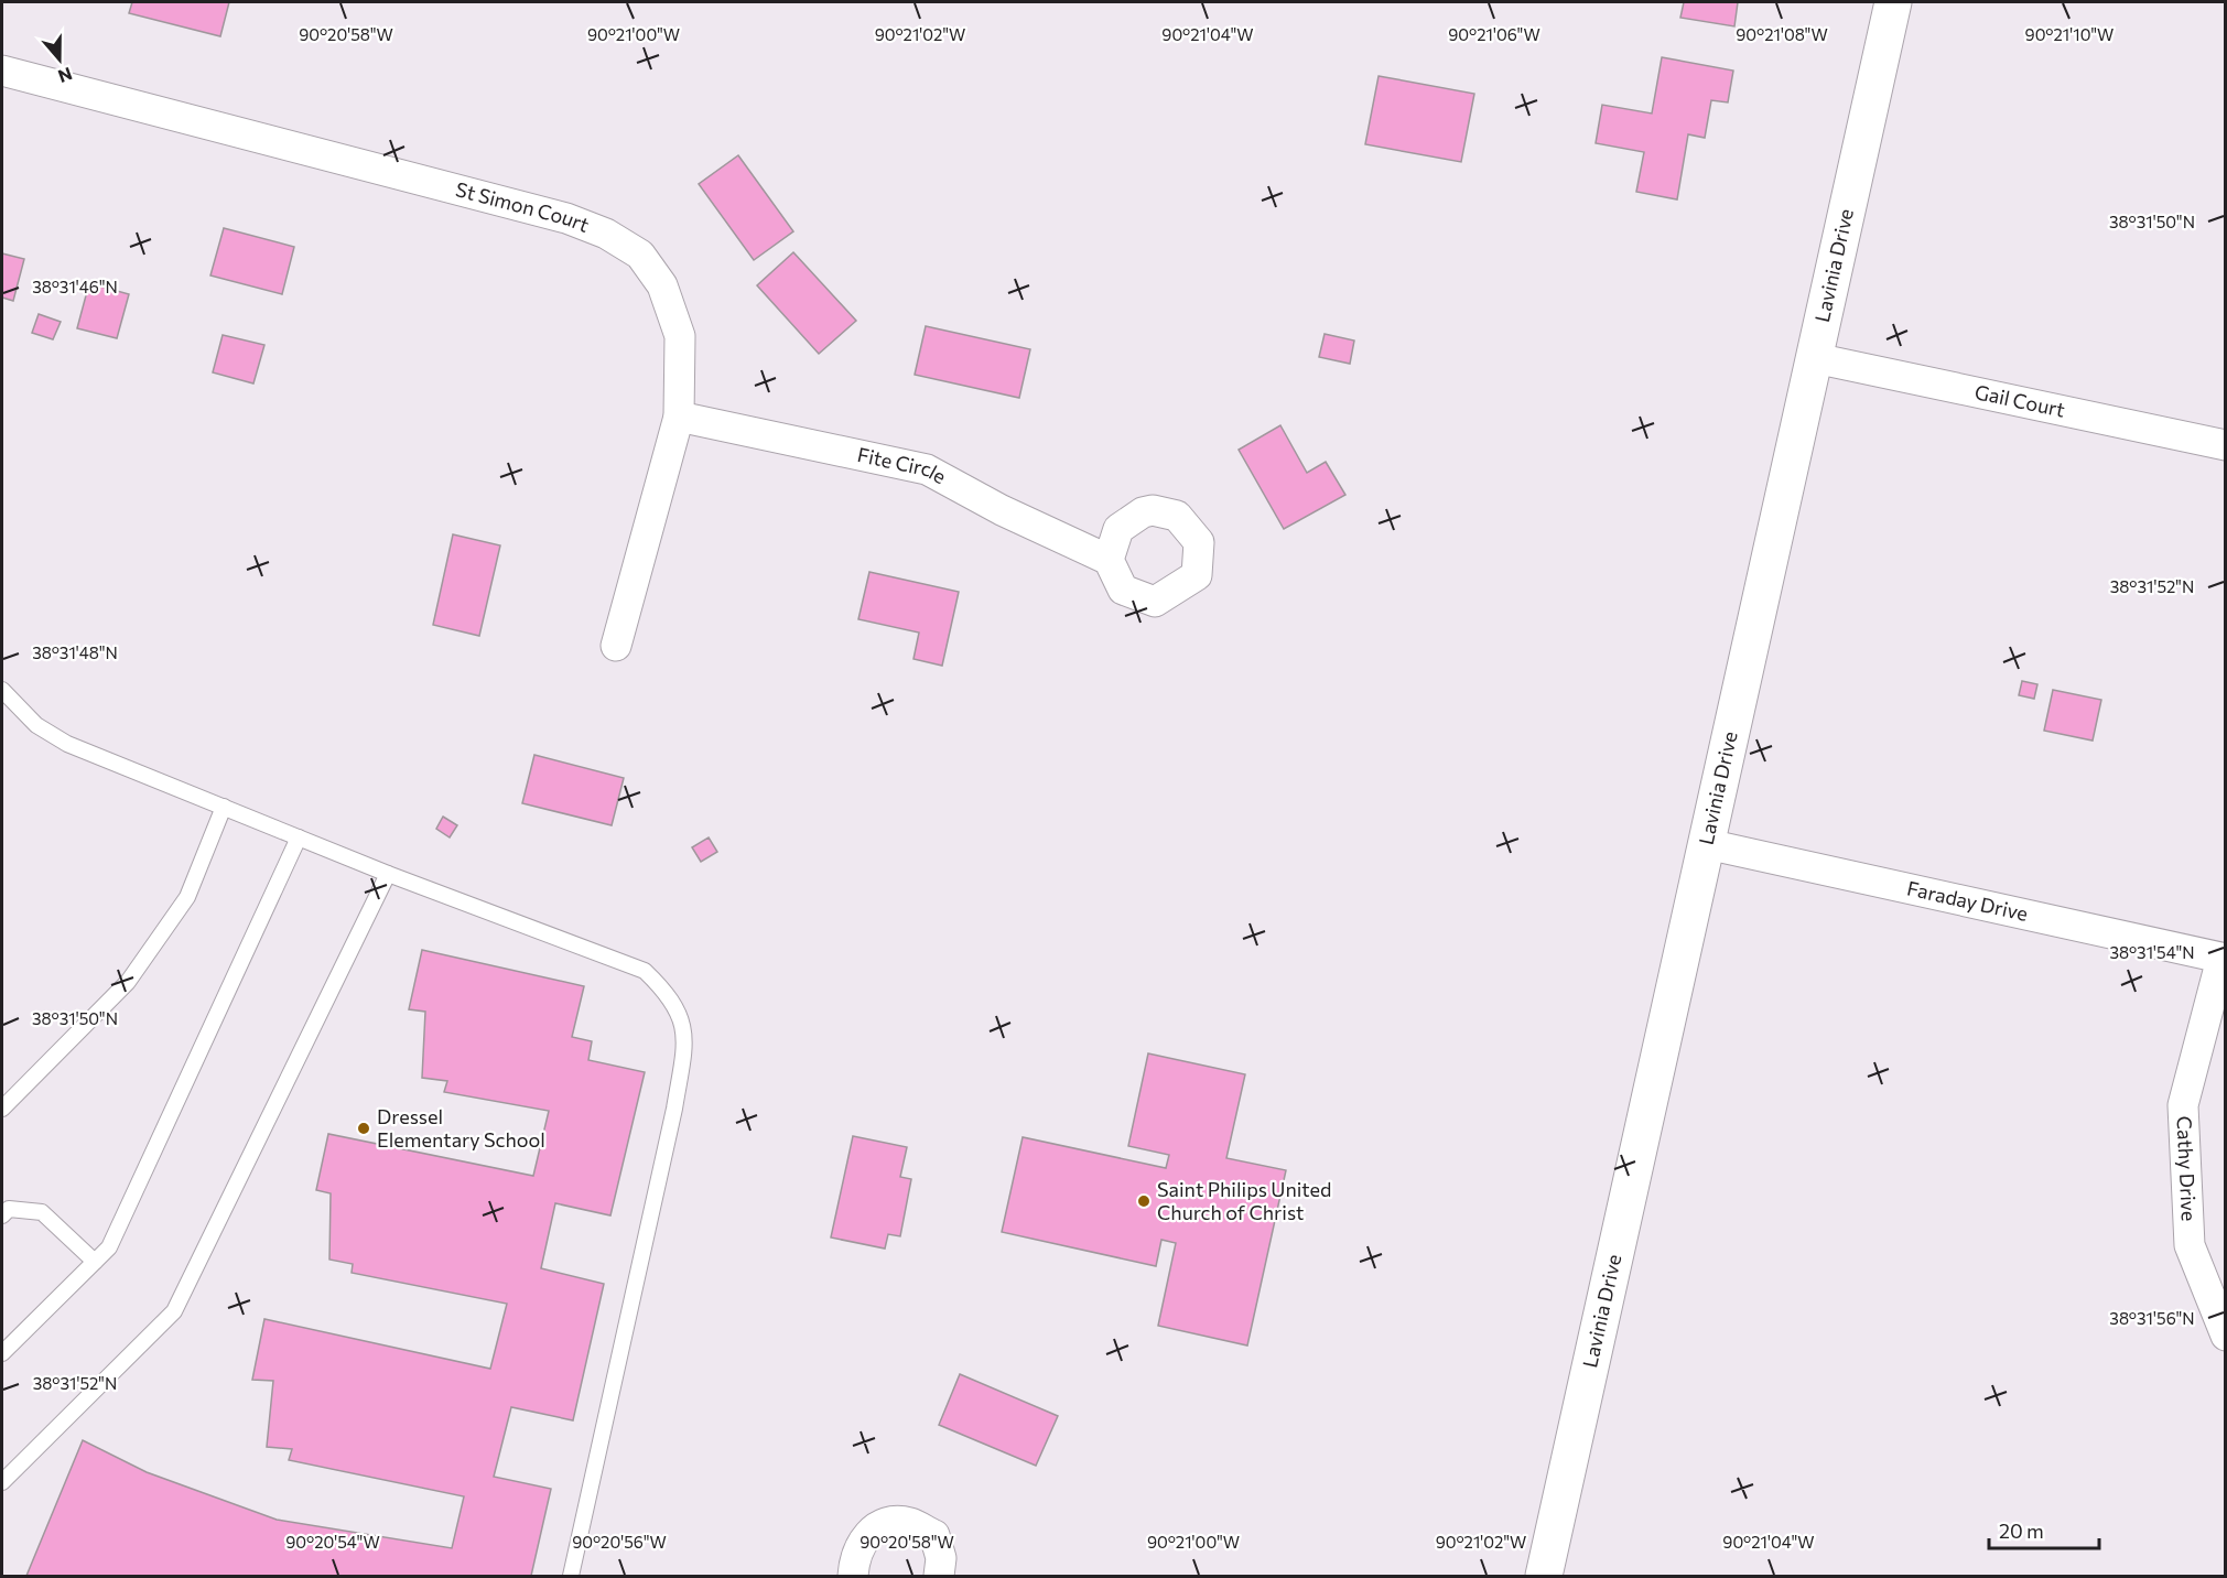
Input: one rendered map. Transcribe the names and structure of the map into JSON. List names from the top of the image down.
{
  "streets": {
    "street": [
      "St Simon Court",
      "Lavinia Drive",
      "Gail Court",
      "Fite Circle",
      "Faraday Drive",
      "Cathy Drive"
    ]
  },
  "crossings": [
    ["St Simon Court", "Fite Circle"],
    ["Lavinia Drive", "Gail Court"],
    ["Lavinia Drive", "Faraday Drive"],
    ["Faraday Drive", "Cathy Drive"]
  ],
  "places": ["Dressel Elementary School", "Saint Philips United Church of Christ"],
  "scale_bar": "20 m",
  "north": "bottom",
  "coordinates": [
    "90°21'00\"W",
    "90°21'02\"W",
    "90°21'06\"W",
    "90°21'10\"W",
    "90°20'58\"W",
    "90°21'04\"W",
    "90°21'08\"W",
    "38°31'50\"N",
    "38°31'46\"N",
    "38°31'52\"N",
    "38°31'48\"N",
    "38°31'54\"N",
    "38°31'56\"N",
    "90°20'54\"W",
    "90°20'56\"W"
  ]
}
